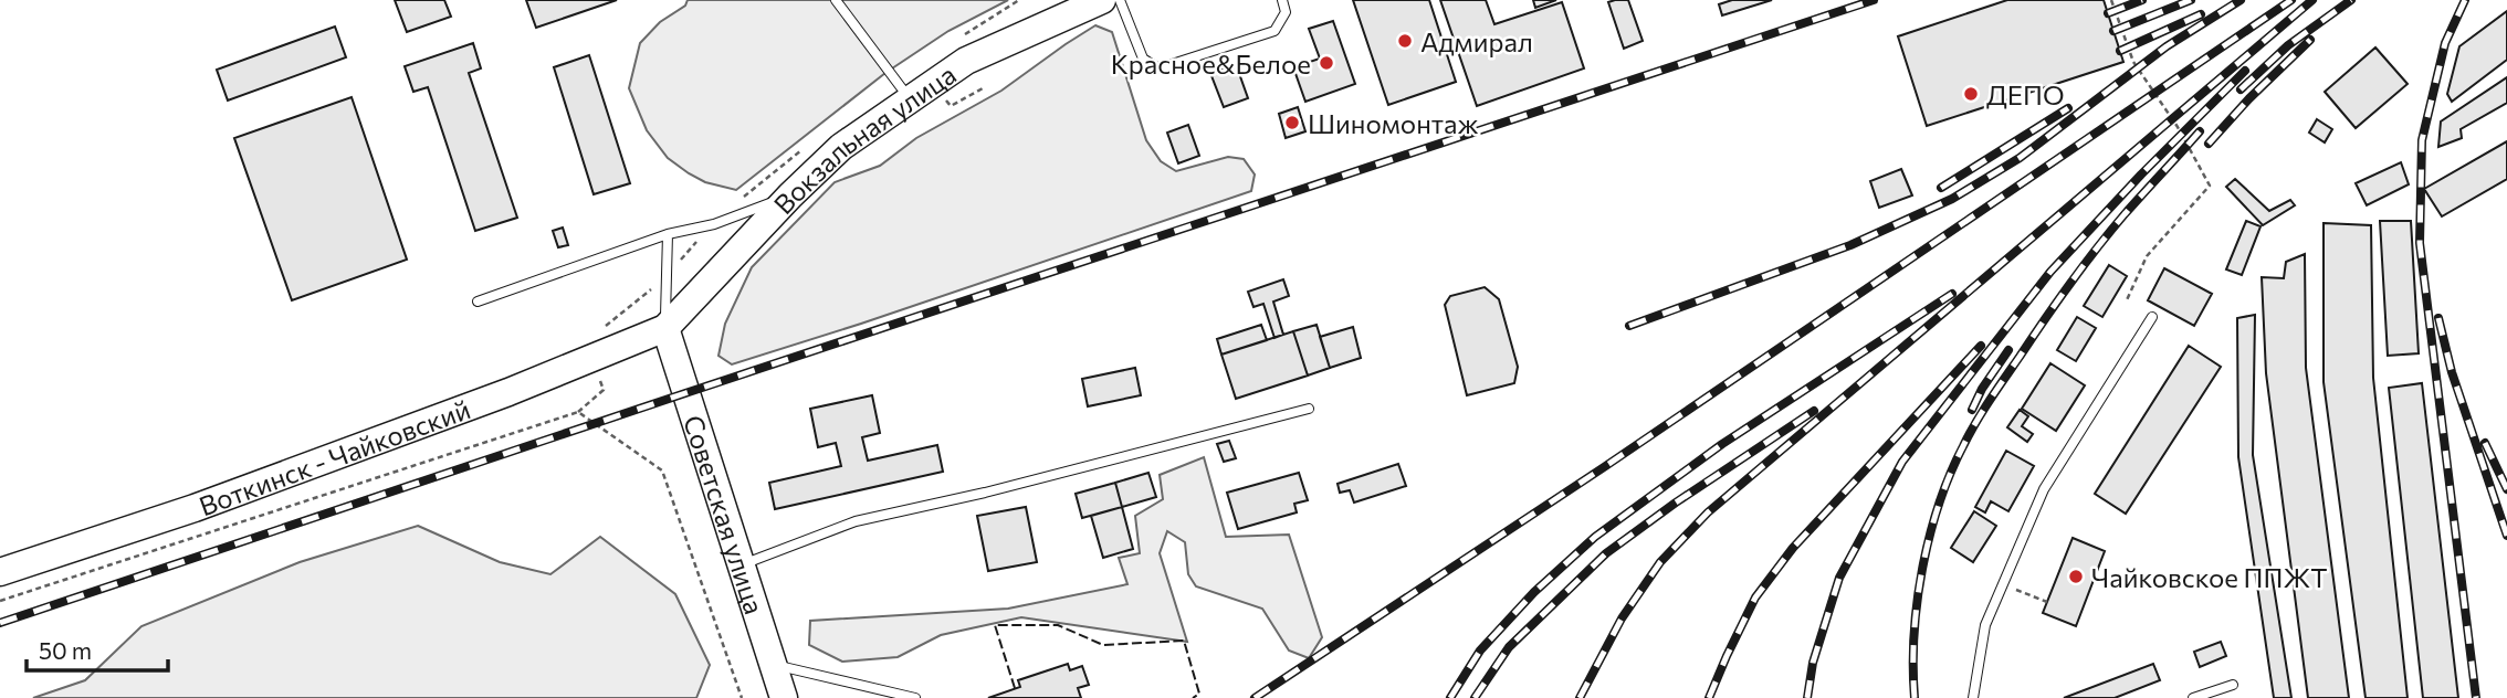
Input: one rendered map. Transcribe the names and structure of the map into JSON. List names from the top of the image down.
{
  "streets": {
    "main road": ["Вокзальная улица", "Воткинск - Чайковский", "Советская улица"]
  },
  "crossings": [
    ["Вокзальная улица", "Воткинск - Чайковский"],
    ["Вокзальная улица", "Советская улица"],
    ["Воткинск - Чайковский", "Советская улица"]
  ],
  "places": [
    "Адмирал",
    "Красное&Белое",
    "ДЕПО",
    "Шиномонтаж",
    "Чайковское ППЖТ"
  ],
  "scale_bar": "50 m"
}
